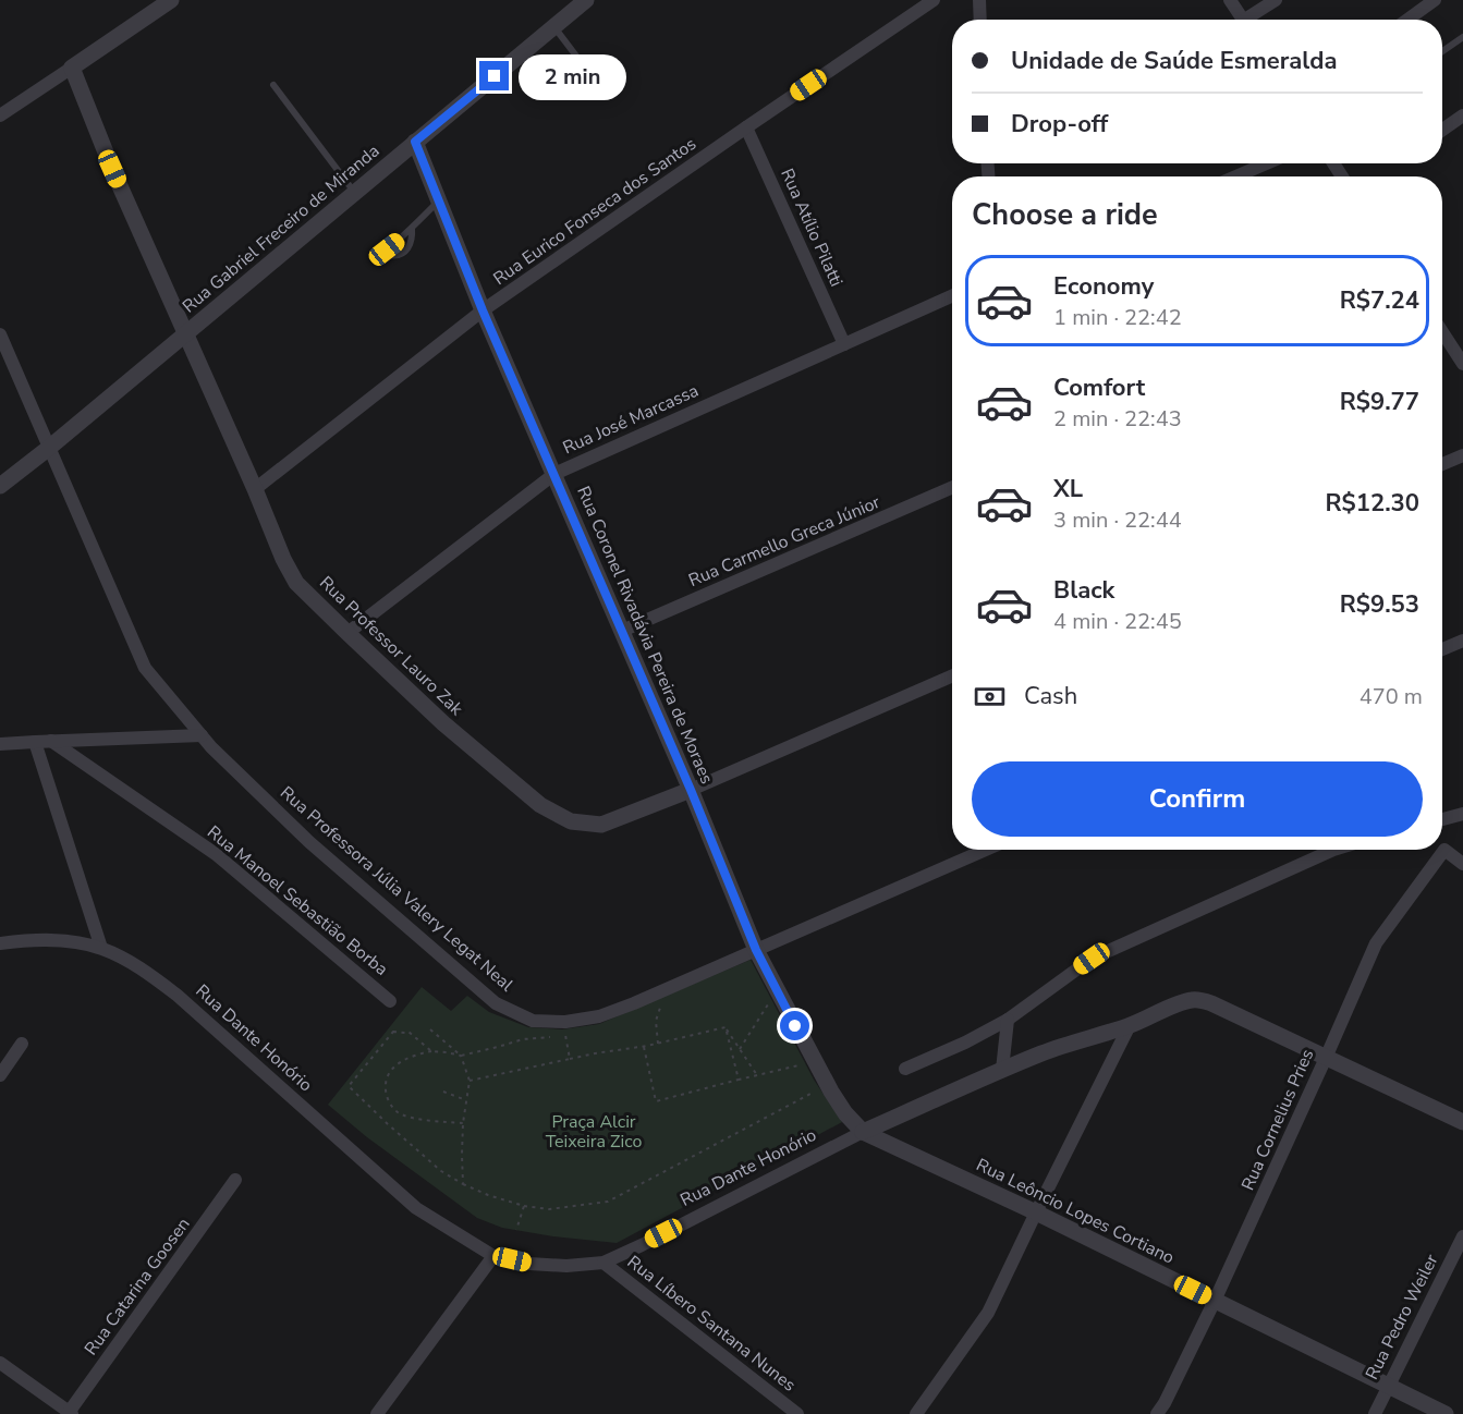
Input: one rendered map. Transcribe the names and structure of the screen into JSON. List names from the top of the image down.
{
  "streets": {
    "street": [
      "Rua Eurico Fonseca dos Santos",
      "Rua Atílio Pilatti",
      "Rua Gabriel Freceiro de Miranda",
      "Rua José Marcassa",
      "Rua Carmello Greca Júnior",
      "Rua Coronel Rivadávia Pereira de Moraes",
      "Rua Professor Lauro Zak",
      "Rua Professora Júlia Valery Legat Neal",
      "Rua Manoel Sebastião Borba",
      "Rua Dante Honório",
      "Rua Cornelius Pries",
      "Rua Leôncio Lopes Cortiano",
      "Rua Catarina Goosen",
      "Rua Pedro Weiler",
      "Rua Líbero Santana Nunes"
    ]
  },
  "crossings": [
    ["Rua Eurico Fonseca dos Santos", "Rua Atílio Pilatti"],
    ["Rua Eurico Fonseca dos Santos", "Rua Coronel Rivadávia Pereira de Moraes"],
    ["Rua Eurico Fonseca dos Santos", "Rua Professor Lauro Zak"],
    ["Rua Atílio Pilatti", "Rua José Marcassa"],
    ["Rua Gabriel Freceiro de Miranda", "Rua Coronel Rivadávia Pereira de Moraes"],
    ["Rua Gabriel Freceiro de Miranda", "Rua Professor Lauro Zak"],
    ["Rua Gabriel Freceiro de Miranda", "Rua Professora Júlia Valery Legat Neal"],
    ["Rua José Marcassa", "Rua Coronel Rivadávia Pereira de Moraes"],
    ["Rua José Marcassa", "Rua Professor Lauro Zak"],
    ["Rua Carmello Greca Júnior", "Rua Coronel Rivadávia Pereira de Moraes"],
    ["Rua Coronel Rivadávia Pereira de Moraes", "Rua Professor Lauro Zak"],
    ["Rua Coronel Rivadávia Pereira de Moraes", "Rua Professora Júlia Valery Legat Neal"],
    ["Rua Coronel Rivadávia Pereira de Moraes", "Rua Dante Honório"],
    ["Rua Coronel Rivadávia Pereira de Moraes", "Rua Leôncio Lopes Cortiano"],
    ["Rua Dante Honório", "Rua Cornelius Pries"],
    ["Rua Dante Honório", "Rua Leôncio Lopes Cortiano"],
    ["Rua Dante Honório", "Rua Líbero Santana Nunes"],
    ["Rua Cornelius Pries", "Rua Leôncio Lopes Cortiano"],
    ["Rua Leôncio Lopes Cortiano", "Rua Pedro Weiler"]
  ],
  "parks": ["Praça Alcir Teixeira Zico"],
  "page": {
    "banner": ["Unidade de Saúde Esmeralda", "Drop-off"],
    "bubble": "2 min",
    "heading": "Choose a ride",
    "list": [
      {
        "name": "Economy",
        "note": "1 min · 22:42",
        "value": "R$7.24"
      },
      {
        "name": "Comfort",
        "note": "2 min · 22:43",
        "value": "R$9.77"
      },
      {
        "name": "XL",
        "note": "3 min · 22:44",
        "value": "R$12.30"
      },
      {
        "name": "Black",
        "note": "4 min · 22:45",
        "value": "R$9.53"
      }
    ],
    "pay": ["Cash", "470 m"],
    "buttons": "Confirm"
  }
}
